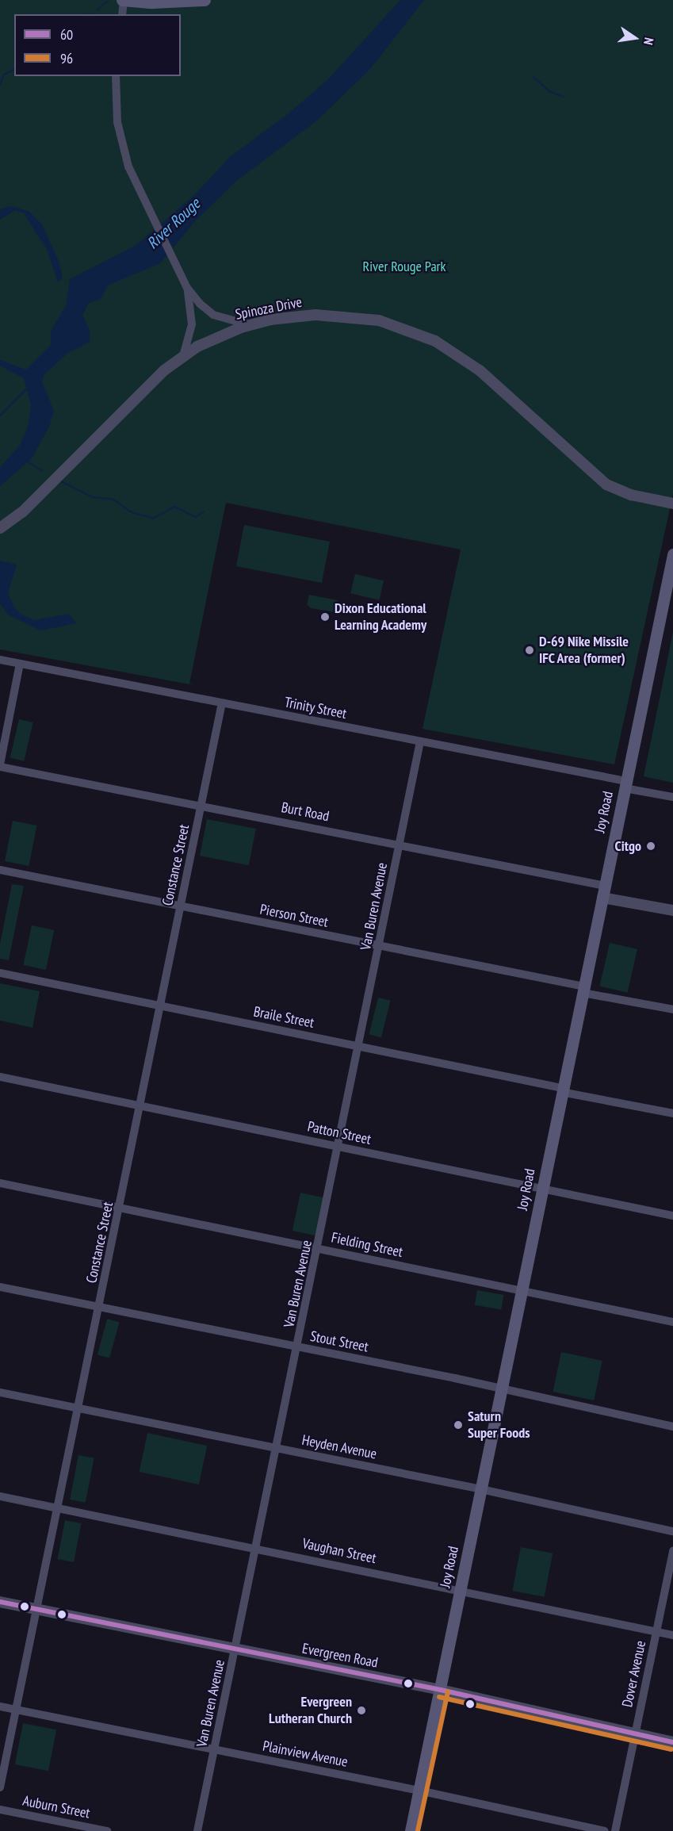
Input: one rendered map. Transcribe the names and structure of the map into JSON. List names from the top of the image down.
{
  "streets": {
    "main road": ["Joy Road"],
    "street": [
      "Spinoza Drive",
      "Trinity Street",
      "Burt Road",
      "Constance Street",
      "Van Buren Avenue",
      "Pierson Street",
      "Braile Street",
      "Patton Street",
      "Fielding Street",
      "Stout Street",
      "Heyden Avenue",
      "Vaughan Street",
      "Evergreen Road",
      "Dover Avenue",
      "Plainview Avenue",
      "Auburn Street"
    ]
  },
  "crossings": [
    ["Trinity Street", "Joy Road"],
    ["Trinity Street", "Constance Street"],
    ["Trinity Street", "Van Buren Avenue"],
    ["Burt Road", "Joy Road"],
    ["Burt Road", "Constance Street"],
    ["Burt Road", "Van Buren Avenue"],
    ["Joy Road", "Pierson Street"],
    ["Joy Road", "Braile Street"],
    ["Joy Road", "Patton Street"],
    ["Joy Road", "Fielding Street"],
    ["Joy Road", "Stout Street"],
    ["Joy Road", "Heyden Avenue"],
    ["Joy Road", "Vaughan Street"],
    ["Joy Road", "Evergreen Road"],
    ["Joy Road", "Plainview Avenue"],
    ["Constance Street", "Pierson Street"],
    ["Constance Street", "Braile Street"],
    ["Constance Street", "Patton Street"],
    ["Constance Street", "Fielding Street"],
    ["Constance Street", "Stout Street"],
    ["Constance Street", "Heyden Avenue"],
    ["Constance Street", "Vaughan Street"],
    ["Constance Street", "Evergreen Road"],
    ["Constance Street", "Plainview Avenue"],
    ["Van Buren Avenue", "Pierson Street"],
    ["Van Buren Avenue", "Braile Street"],
    ["Van Buren Avenue", "Patton Street"],
    ["Van Buren Avenue", "Fielding Street"],
    ["Van Buren Avenue", "Stout Street"],
    ["Van Buren Avenue", "Heyden Avenue"],
    ["Van Buren Avenue", "Vaughan Street"],
    ["Van Buren Avenue", "Evergreen Road"],
    ["Van Buren Avenue", "Plainview Avenue"],
    ["Vaughan Street", "Dover Avenue"],
    ["Evergreen Road", "Dover Avenue"]
  ],
  "water": ["River Rouge"],
  "parks": ["River Rouge Park"],
  "places": [
    "Dixon Educational Learning Academy",
    "D-69 Nike Missile IFC Area (former)",
    "Citgo",
    "Saturn Super Foods",
    "Evergreen Lutheran Church"
  ],
  "lines": ["transit line 60", "transit line 96"],
  "legend": ["60", "96"],
  "north": "right"
}
